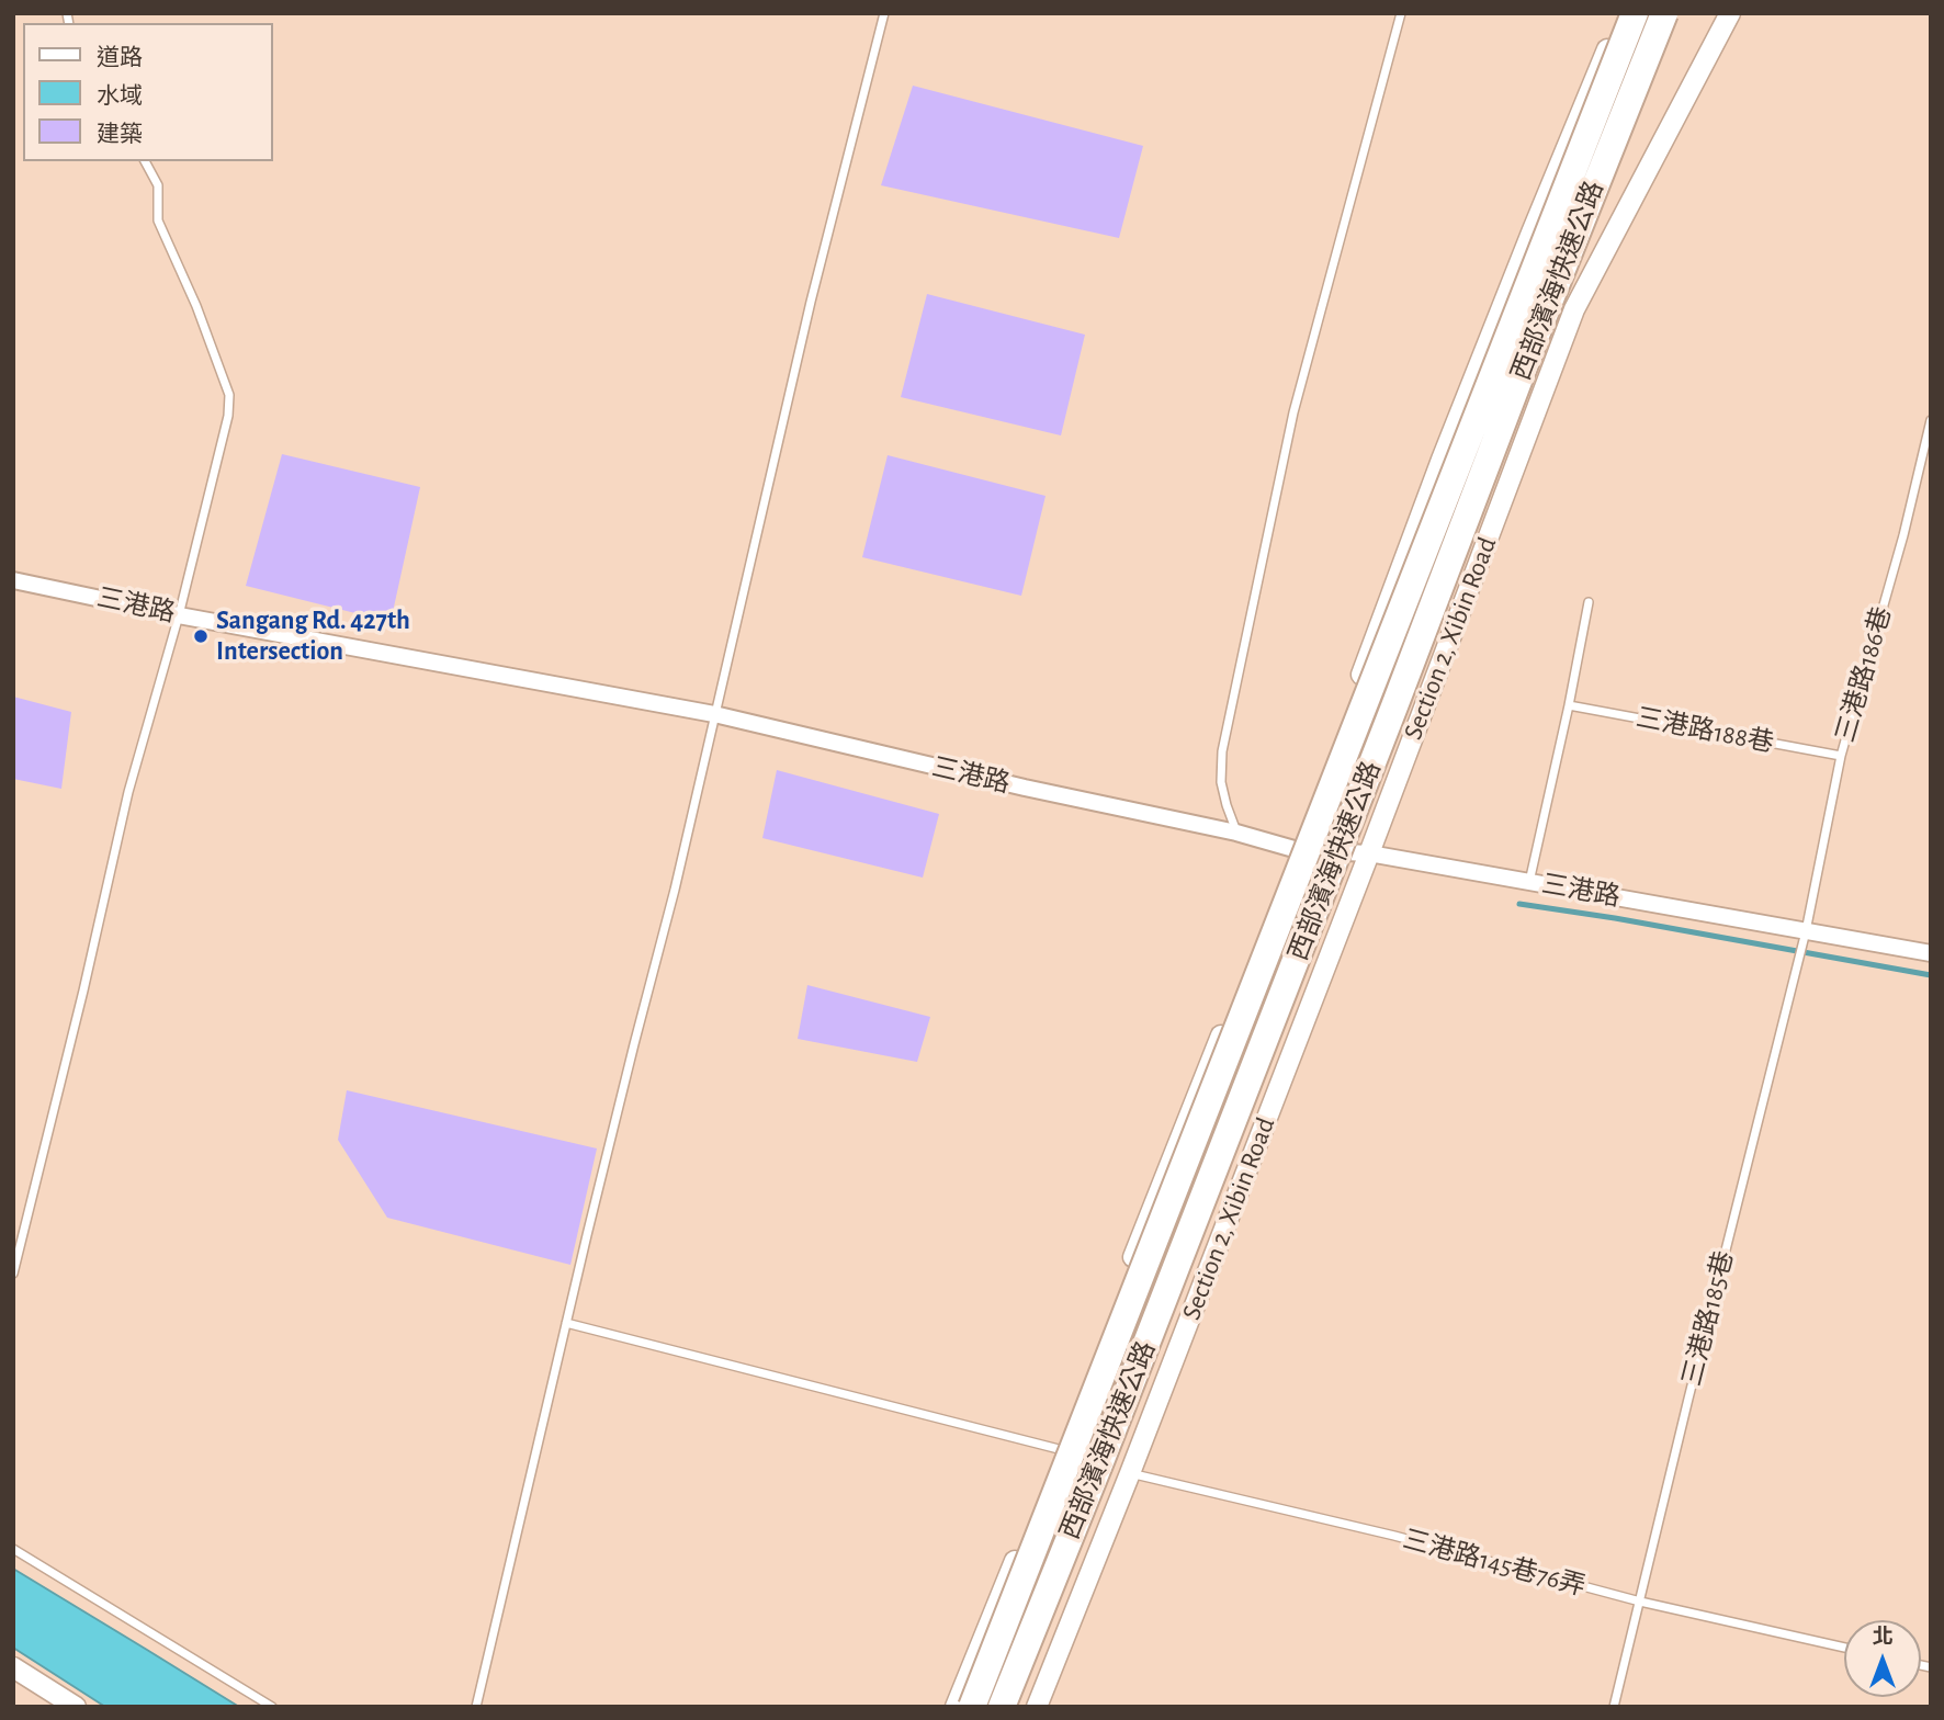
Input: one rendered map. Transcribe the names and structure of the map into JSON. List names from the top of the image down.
{
  "streets": {
    "highway": ["西部濱海快速公路"],
    "street": ["三港路", "Section 2, Xibin Road"],
    "lane": [
      "三港路186巷",
      "三港路188巷",
      "三港路185巷",
      "三港路145巷76弄"
    ]
  },
  "crossings": [
    ["三港路", "Section 2, Xibin Road"],
    ["三港路", "三港路186巷"],
    ["三港路", "三港路185巷"],
    ["Section 2, Xibin Road", "三港路145巷76弄"],
    ["三港路186巷", "三港路188巷"],
    ["三港路186巷", "三港路185巷"],
    ["三港路185巷", "三港路145巷76弄"]
  ],
  "places": ["Sangang Rd. 427th Intersection"],
  "legend": ["道路", "水域", "建築"],
  "north": "top"
}
